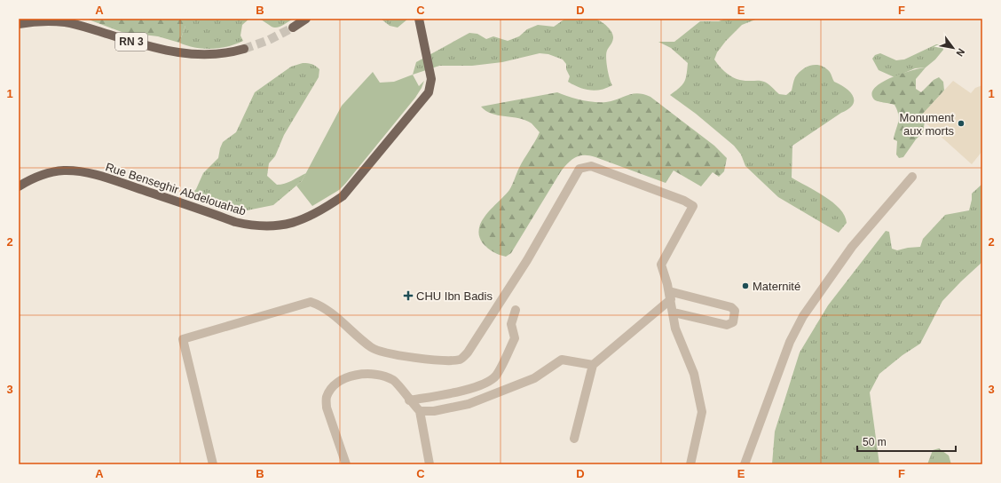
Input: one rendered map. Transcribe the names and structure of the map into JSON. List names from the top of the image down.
{
  "streets": {
    "main road": ["RN 3", "Rue Benseghir Abdelouahab"]
  },
  "places": {
    "other": ["Monument aux morts", "Maternité"],
    "health": ["CHU Ibn Badis"]
  },
  "scale_bar": "50 m",
  "north": "bottom right",
  "grid": {
    "columns": [
      "A",
      "B",
      "C",
      "D",
      "E",
      "F"
    ],
    "rows": ["1", "2", "3"]
  }
}
